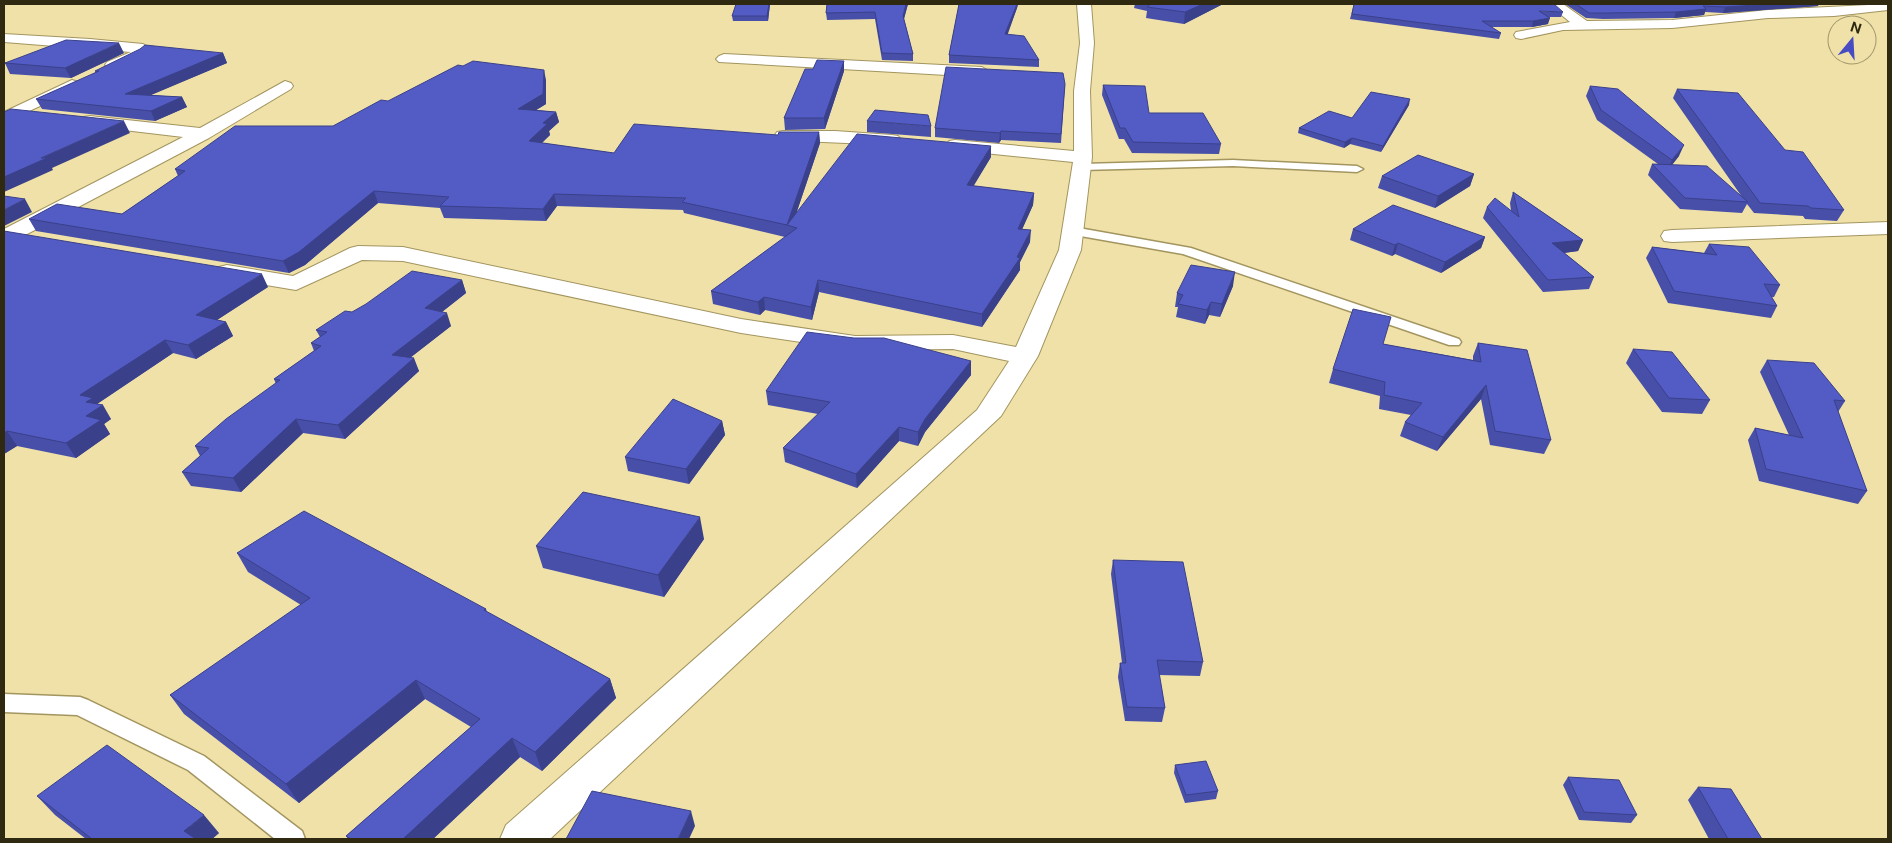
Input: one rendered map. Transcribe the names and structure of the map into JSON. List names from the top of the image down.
{
  "north": "top"
}
